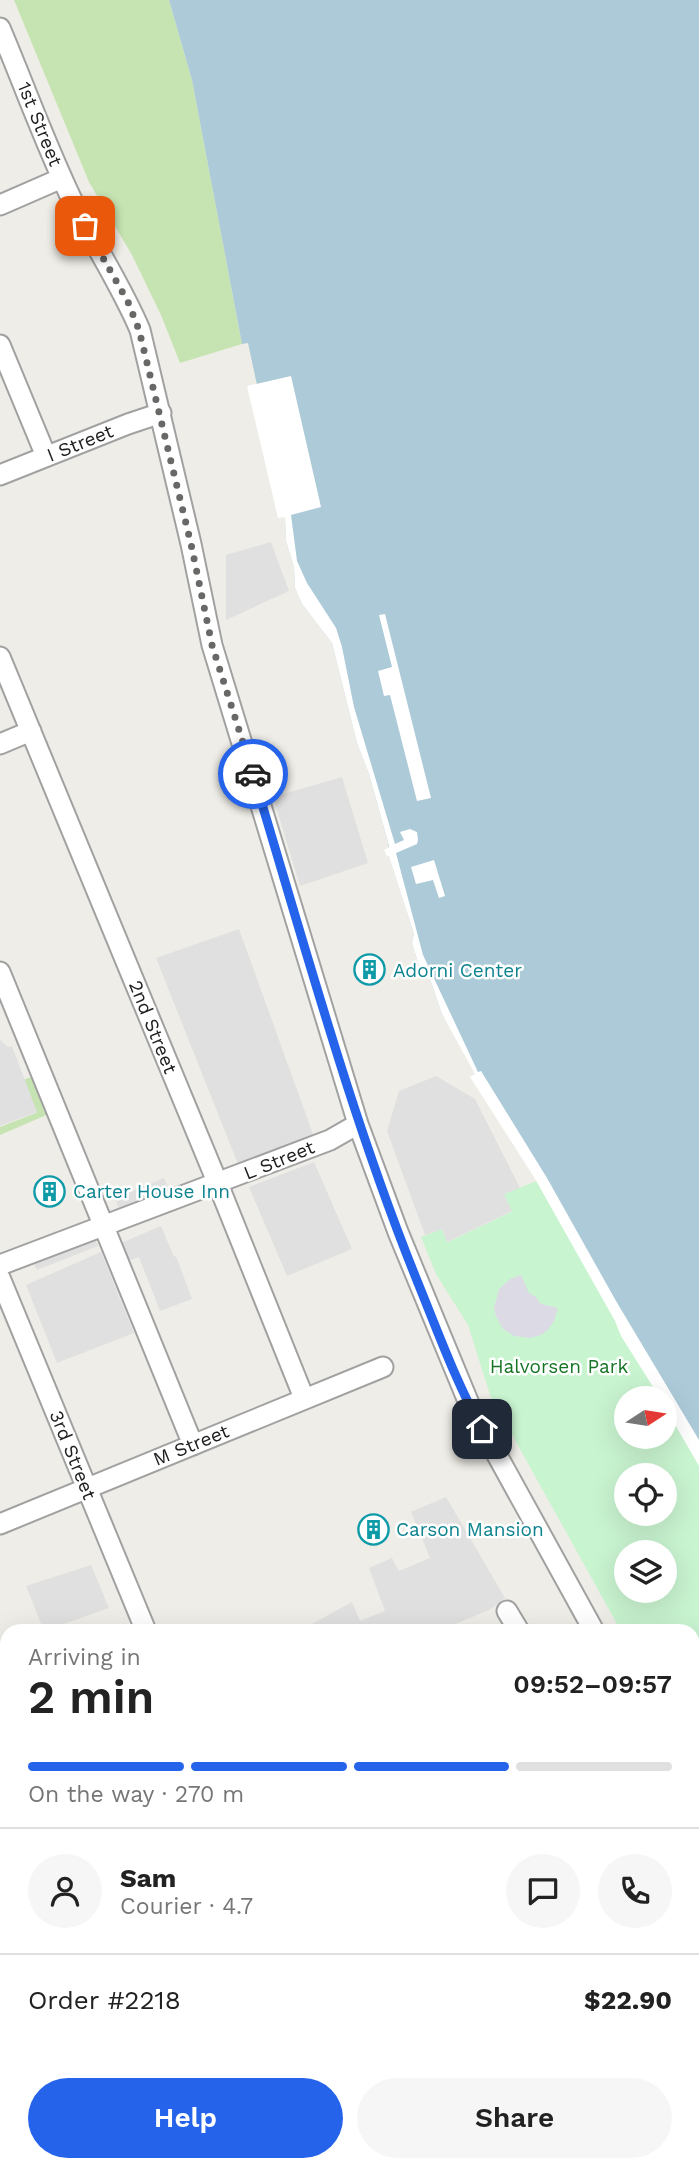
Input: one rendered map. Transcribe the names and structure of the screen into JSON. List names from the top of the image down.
{
  "streets": {
    "street": [
      "1st Street",
      "I Street",
      "2nd Street",
      "L Street",
      "M Street",
      "3rd Street"
    ]
  },
  "crossings": [
    ["1st Street", "I Street"],
    ["1st Street", "L Street"],
    ["2nd Street", "L Street"],
    ["2nd Street", "M Street"],
    ["M Street", "3rd Street"]
  ],
  "parks": ["Halvorsen Park"],
  "places": {
    "building": ["Adorni Center", "Carter House Inn", "Carson Mansion"]
  },
  "north": "right",
  "page": {
    "heading": ["2 min", "Arriving in", "09:52–09:57"],
    "panel": [
      "Sam",
      "Courier · 4.7",
      "Order #2218",
      "$22.90"
    ],
    "bar": "On the way · 270 m",
    "buttons": ["Help", "Share"]
  }
}
